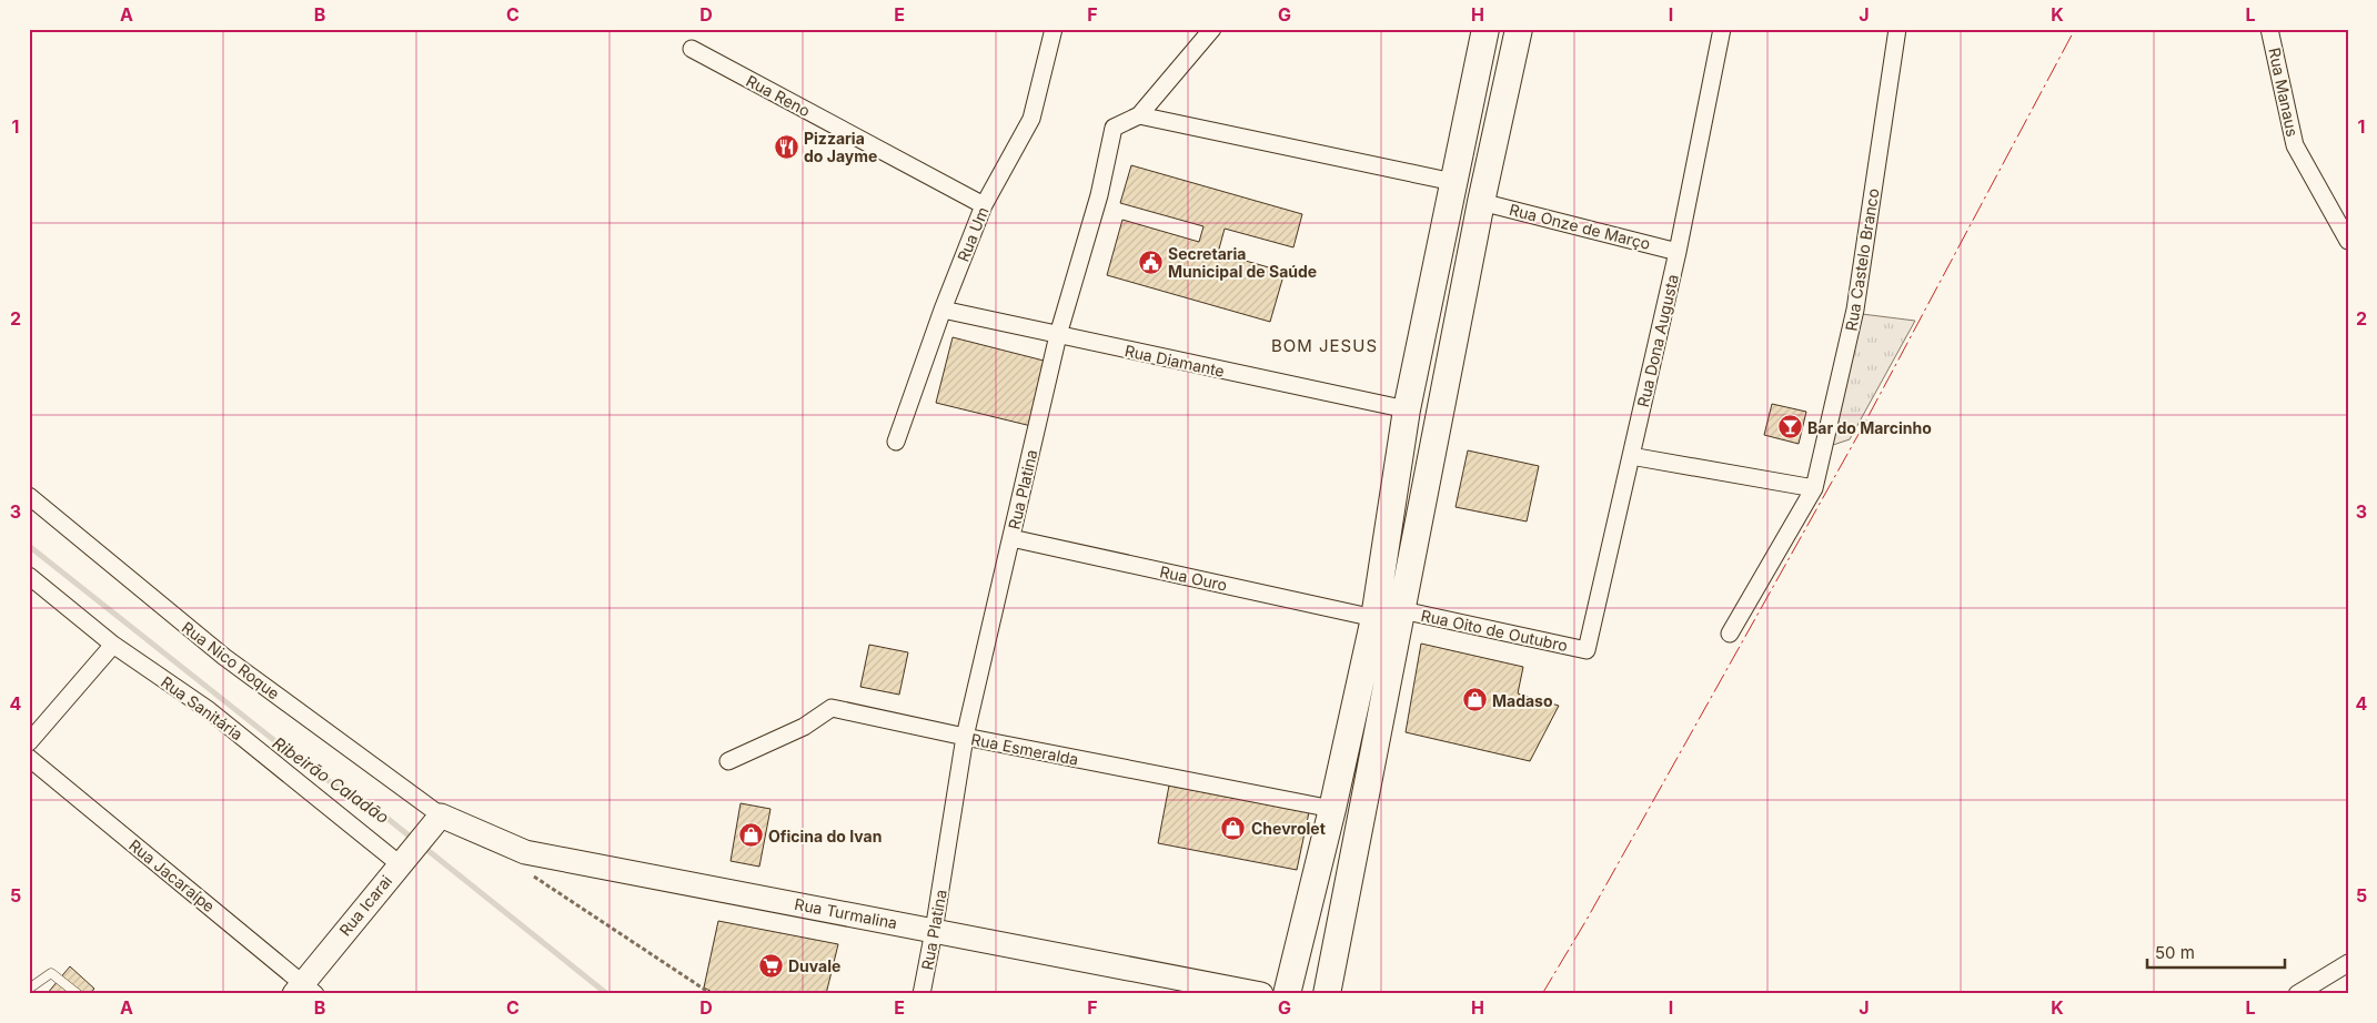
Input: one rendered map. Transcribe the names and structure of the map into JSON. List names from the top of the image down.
{
  "streets": {
    "main road": ["Rua Icarai", "Rua Turmalina"],
    "street": [
      "Rua Manaus",
      "Rua Reno",
      "Rua Onze de Março",
      "Rua Um",
      "Rua Castelo Branco",
      "Rua Dona Augusta",
      "Rua Diamante",
      "Rua Platina",
      "Rua Ouro",
      "Rua Oito de Outubro",
      "Rua Nico Roque",
      "Rua Sanitária",
      "Rua Esmeralda",
      "Rua Jacaraípe"
    ]
  },
  "crossings": [
    ["Rua Reno", "Rua Um"],
    ["Rua Onze de Março", "Rua Dona Augusta"],
    ["Rua Um", "Rua Diamante"],
    ["Rua Dona Augusta", "Rua Oito de Outubro"],
    ["Rua Diamante", "Rua Platina"],
    ["Rua Platina", "Rua Ouro"],
    ["Rua Platina", "Rua Esmeralda"],
    ["Rua Platina", "Rua Turmalina"],
    ["Rua Nico Roque", "Rua Icarai"],
    ["Rua Nico Roque", "Rua Turmalina"],
    ["Rua Sanitária", "Rua Icarai"],
    ["Rua Jacaraípe", "Rua Icarai"],
    ["Rua Icarai", "Rua Turmalina"]
  ],
  "districts": ["BOM JESUS"],
  "water": ["Ribeirão Caladão"],
  "places": {
    "restaurant": ["Pizzaria do Jayme"],
    "public building": ["Secretaria Municipal de Saúde"],
    "bar": ["Bar do Marcinho"],
    "shop": ["Madaso", "Chevrolet", "Oficina do Ivan"],
    "supermarket": ["Duvale"]
  },
  "scale_bar": "50 m",
  "grid": {
    "columns": [
      "A",
      "B",
      "C",
      "D",
      "E",
      "F",
      "G",
      "H",
      "I",
      "J",
      "K",
      "L"
    ],
    "rows": [
      "1",
      "2",
      "3",
      "4",
      "5"
    ]
  }
}
